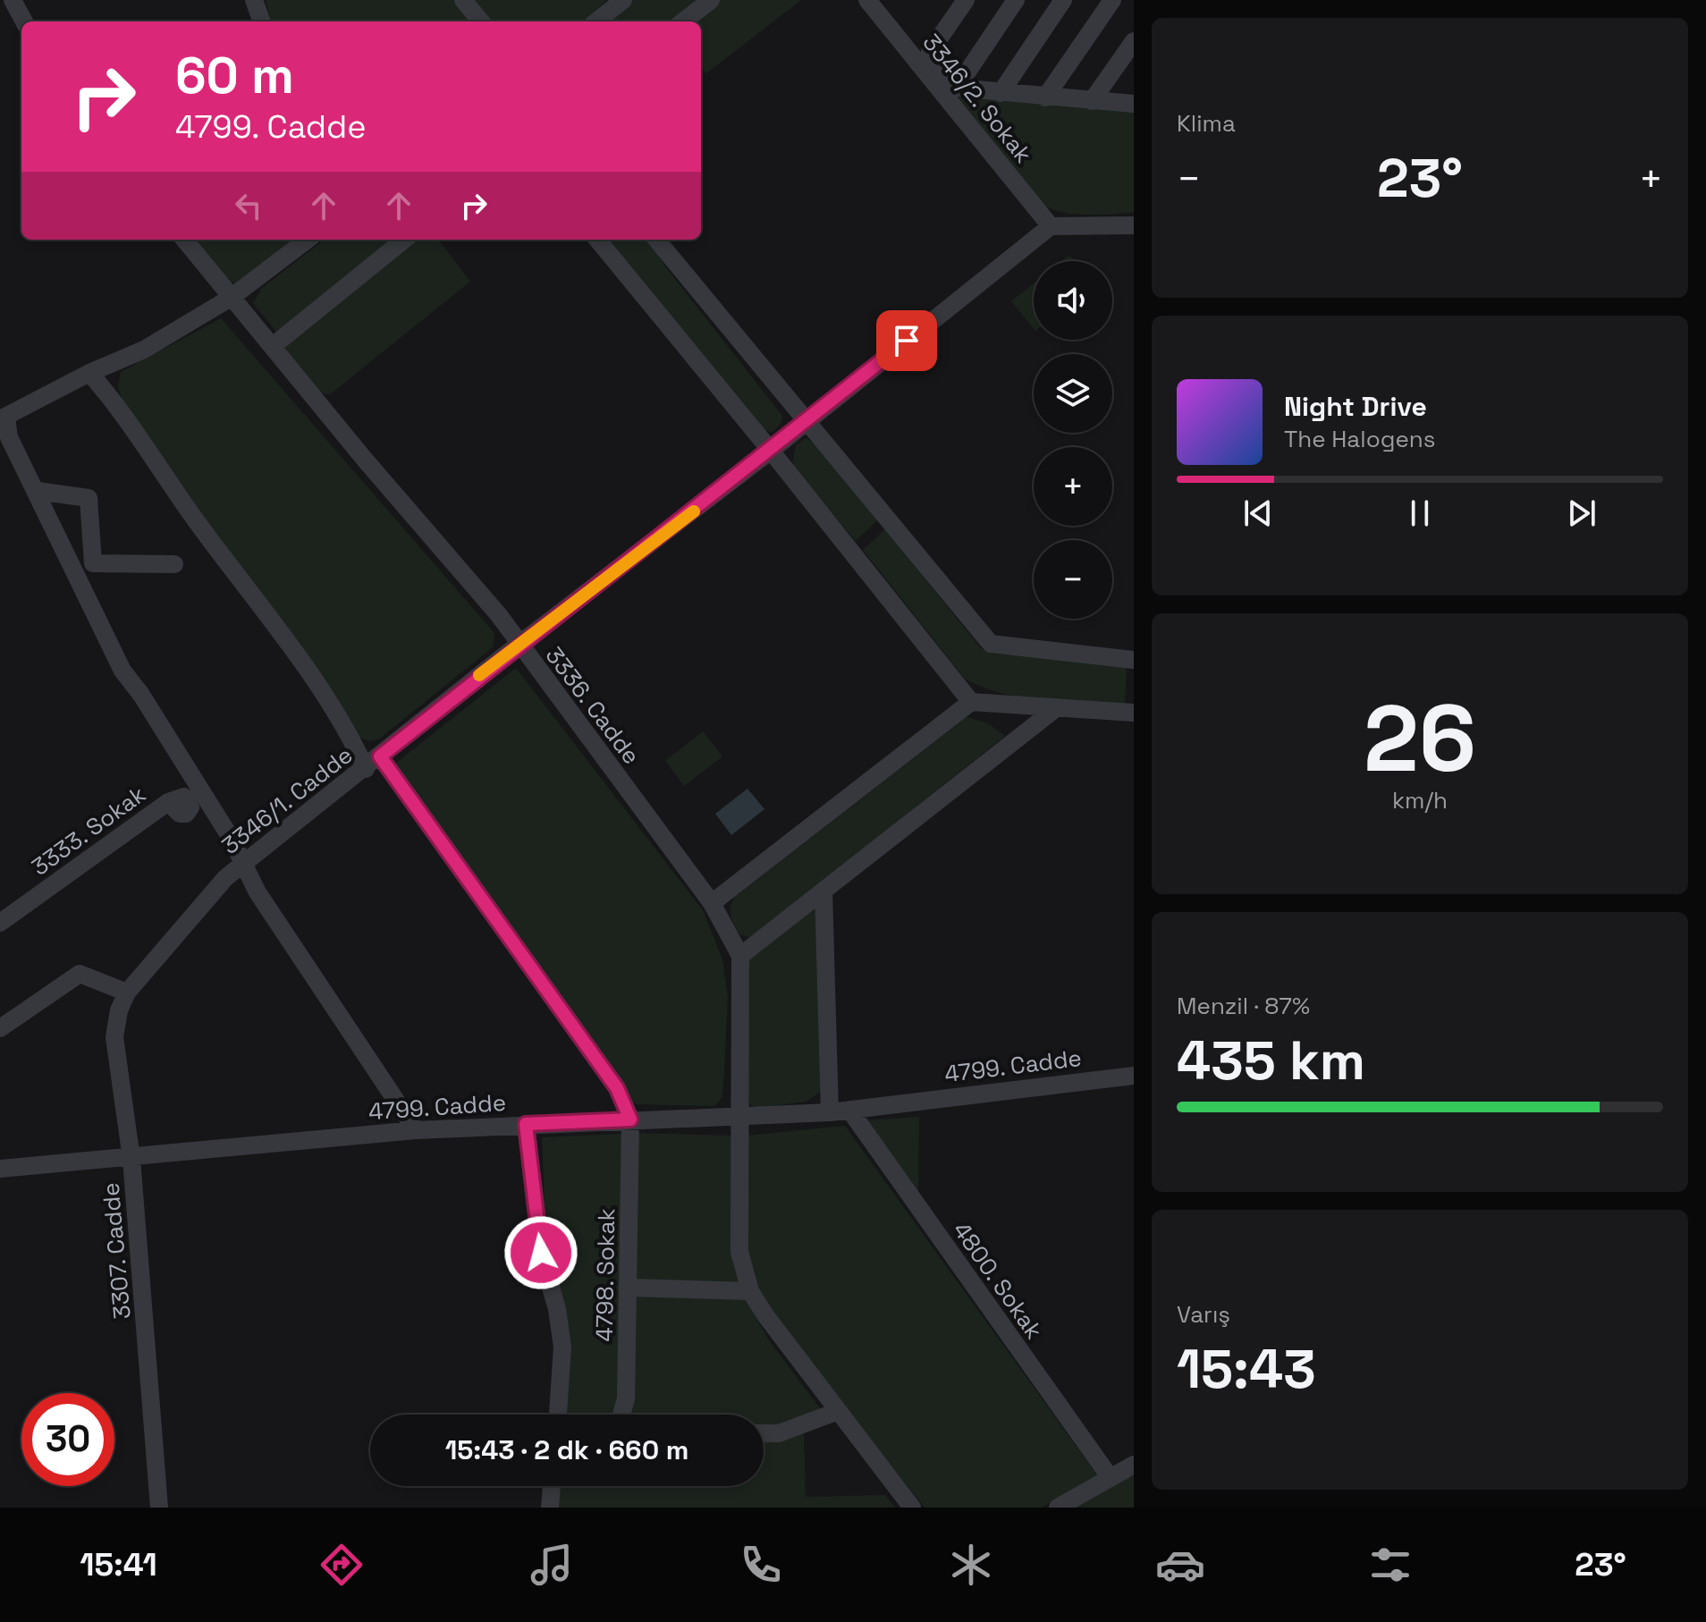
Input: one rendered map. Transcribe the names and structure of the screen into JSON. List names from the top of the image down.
{
  "streets": {
    "street": [
      "3346/2. Sokak",
      "3336. Cadde",
      "3346/1. Cadde",
      "3333. Sokak",
      "4799. Cadde",
      "3307. Cadde",
      "4798. Sokak",
      "4800. Sokak"
    ]
  },
  "crossings": [
    ["3346/2. Sokak", "3346/1. Cadde"],
    ["3336. Cadde", "3346/1. Cadde"],
    ["3336. Cadde", "4799. Cadde"],
    ["3346/1. Cadde", "3307. Cadde"],
    ["4799. Cadde", "3307. Cadde"],
    ["4799. Cadde", "4798. Sokak"],
    ["4799. Cadde", "4800. Sokak"]
  ],
  "page": {
    "tile": [
      "Klima",
      ["26", "km/h"],
      ["Menzil · 87%", "435 km"],
      ["Varış", "15:43"]
    ],
    "turn": ["60 m", "4799. Cadde"],
    "heat": ["−", "23°", "+"],
    "map_buttons": ["+", "−"],
    "song": ["Night Drive", "The Halogens"],
    "limit": "30",
    "trip": "15:43 · 2 dk · 660 m",
    "tabs": ["15:41", "23°"]
  }
}
